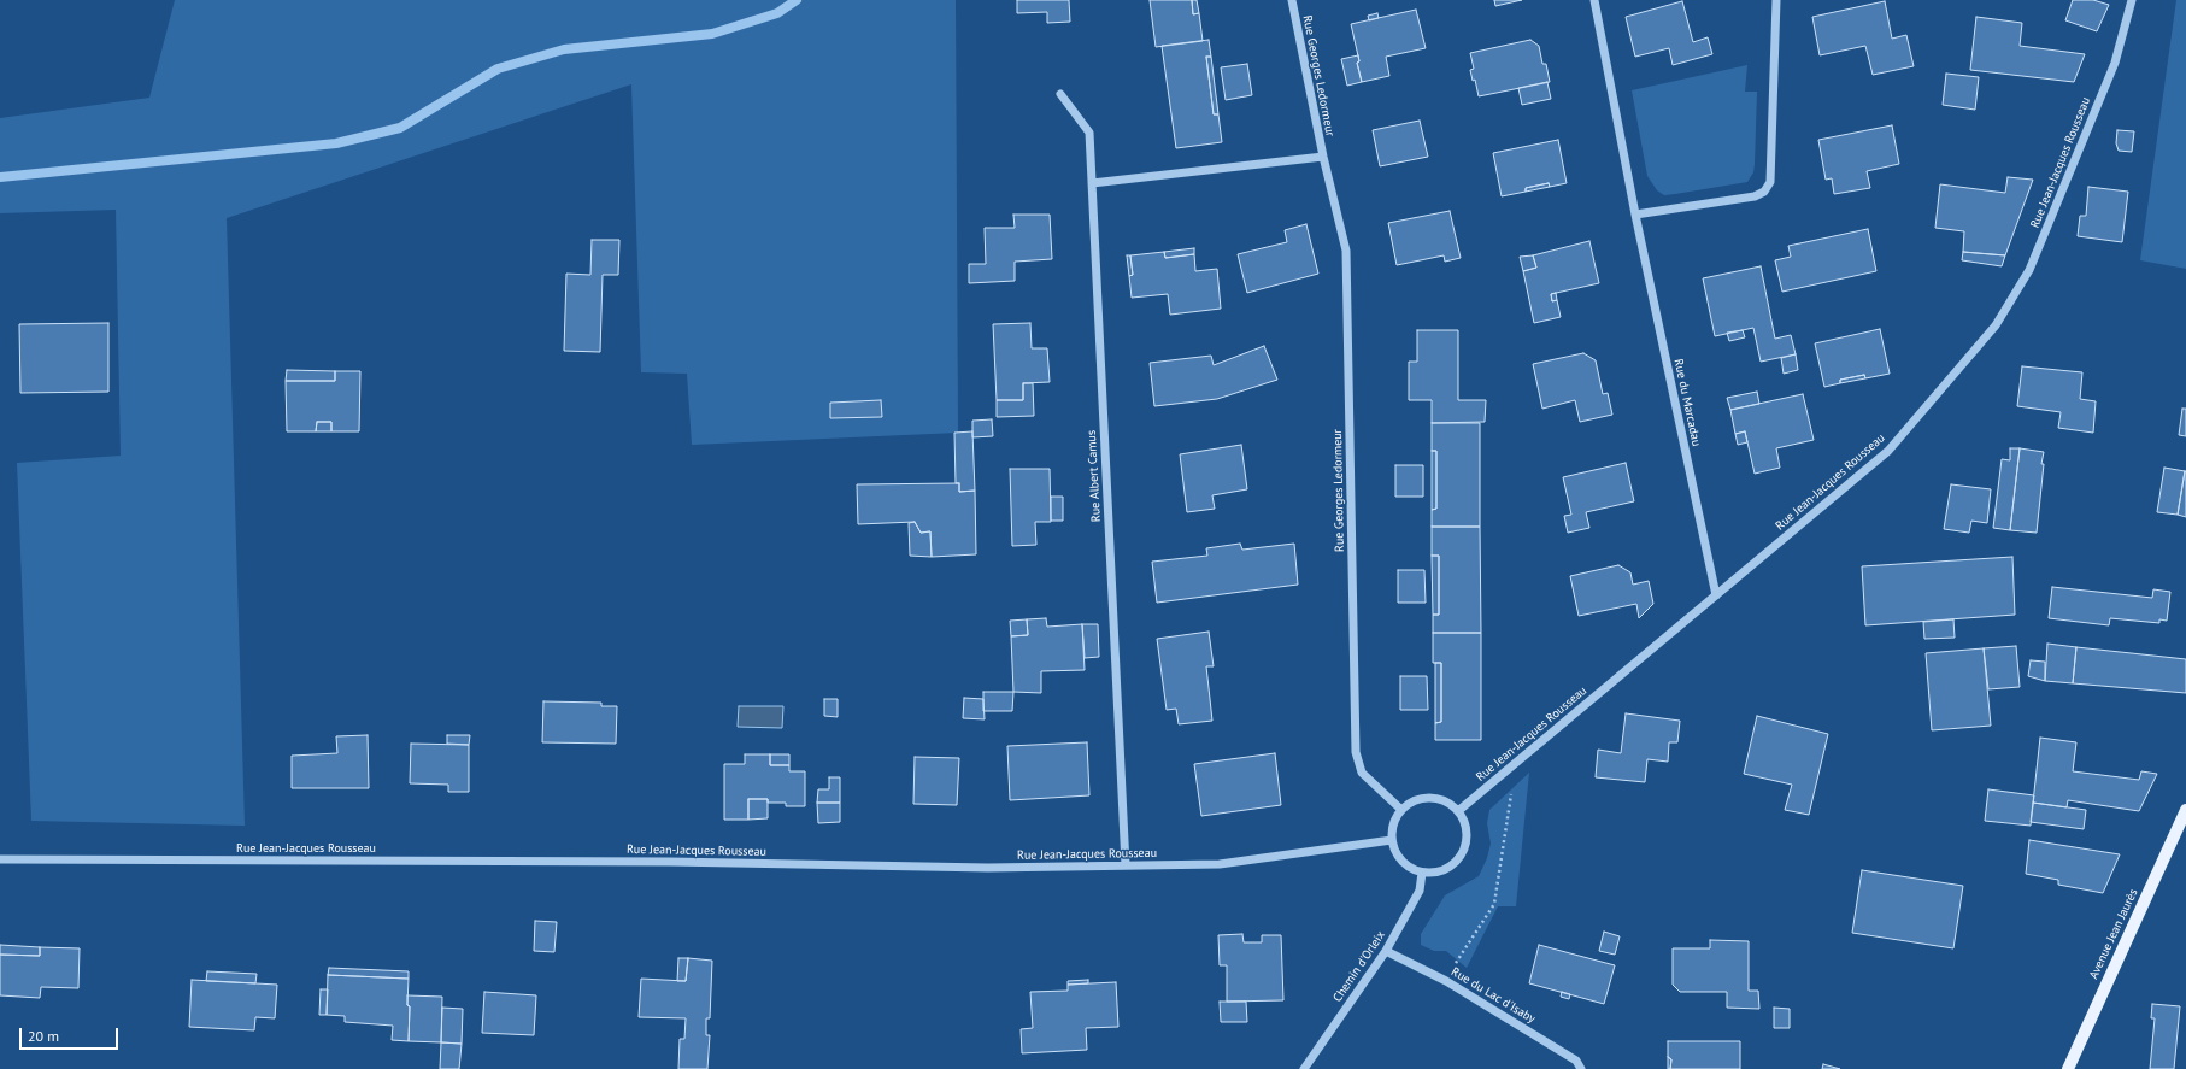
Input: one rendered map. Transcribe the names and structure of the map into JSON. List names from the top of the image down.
{
  "streets": {
    "main road": ["Avenue Jean Jaurès"],
    "street": [
      "Rue Georges Ledormeur",
      "Rue Jean-Jacques Rousseau",
      "Rue du Marcadau",
      "Rue Albert Camus",
      "Chemin d'Orleix",
      "Rue du Lac d'Isaby"
    ]
  },
  "crossings": [
    ["Rue Georges Ledormeur", "Rue Jean-Jacques Rousseau"],
    ["Rue Georges Ledormeur", "Chemin d'Orleix"],
    ["Rue Jean-Jacques Rousseau", "Rue du Marcadau"],
    ["Rue Jean-Jacques Rousseau", "Rue Albert Camus"],
    ["Rue Jean-Jacques Rousseau", "Chemin d'Orleix"],
    ["Chemin d'Orleix", "Rue du Lac d'Isaby"]
  ],
  "scale_bar": "20 m"
}
